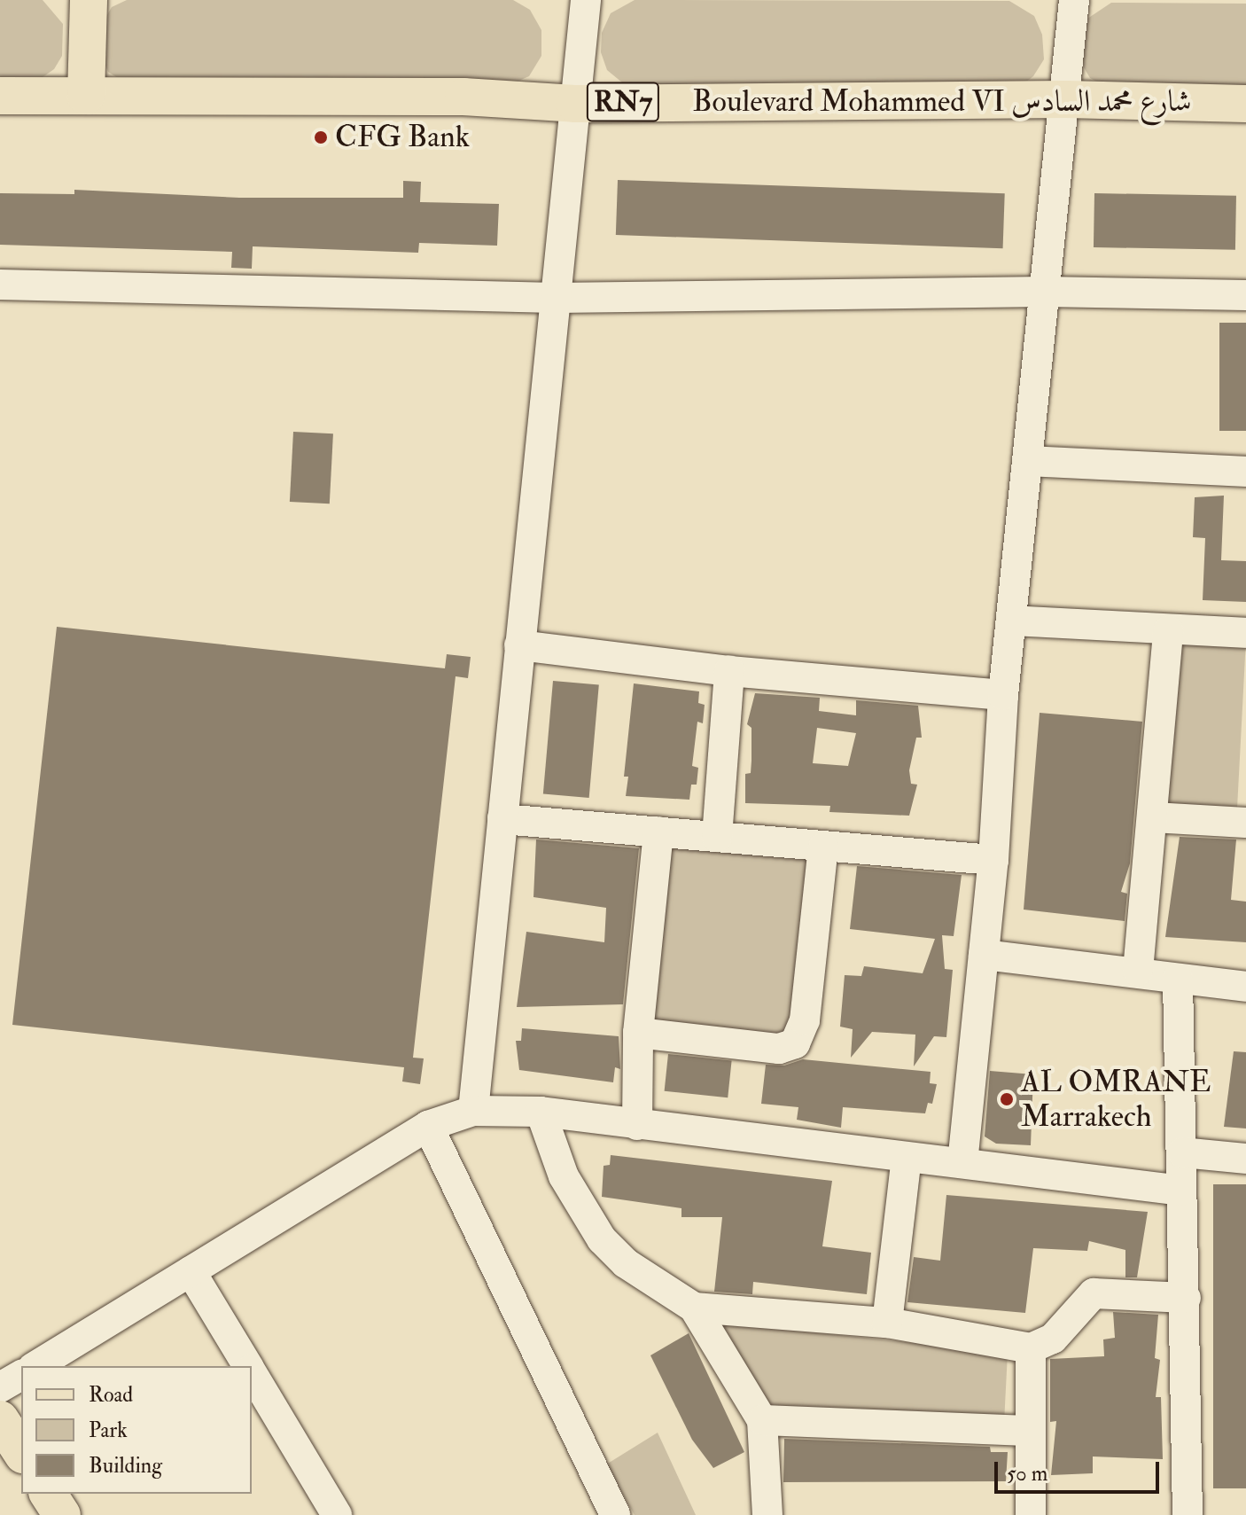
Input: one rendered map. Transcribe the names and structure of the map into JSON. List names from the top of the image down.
{
  "streets": {
    "main road": ["RN7", "Boulevard Mohammed VI شارع محمد السادس"]
  },
  "places": ["CFG Bank", "AL OMRANE Marrakech"],
  "legend": ["Road", "Park", "Building"],
  "scale_bar": "50 m"
}
